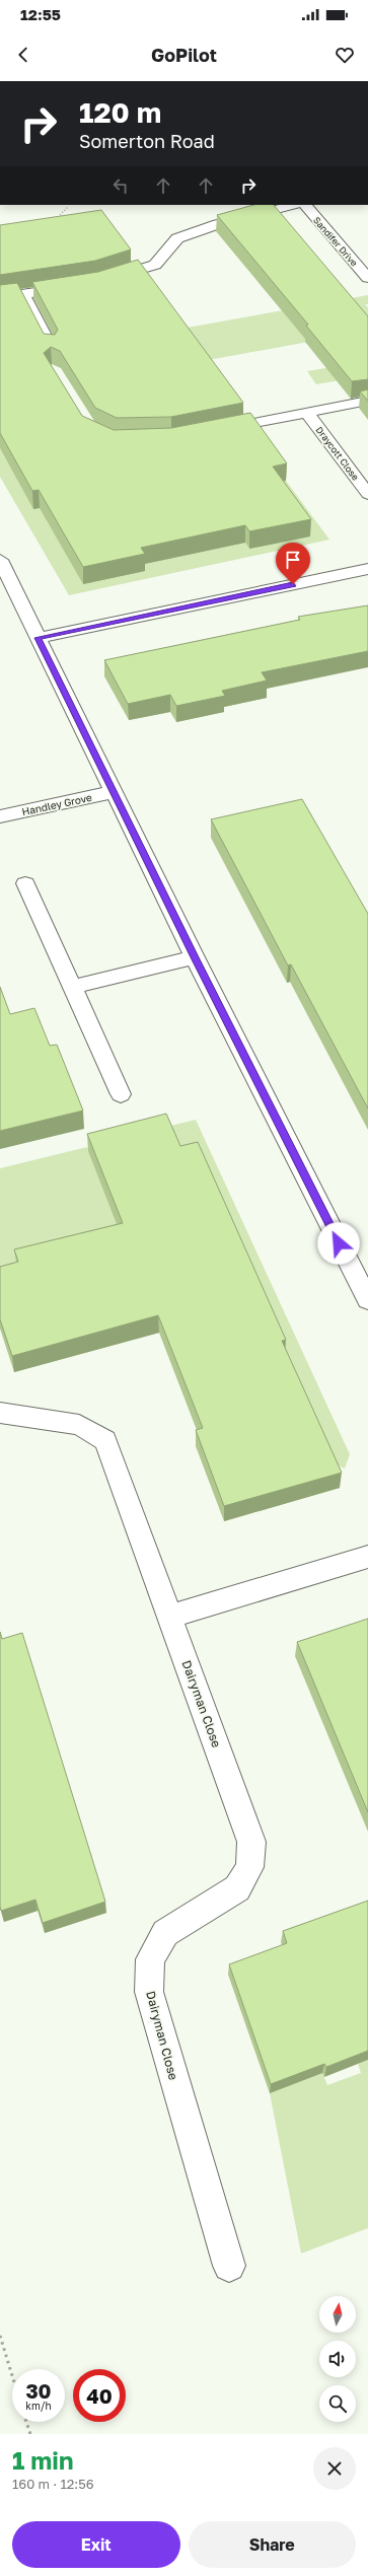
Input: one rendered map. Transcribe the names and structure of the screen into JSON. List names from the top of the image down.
{
  "streets": {
    "street": [
      "Sandifer Drive",
      "Draycott Close",
      "Handley Grove",
      "Dairyman Close"
    ]
  },
  "north": "top",
  "page": {
    "status": "12:55",
    "header": "GoPilot",
    "turn": ["120 m", "Somerton Road"],
    "speed": "30 km/h",
    "limit": "40",
    "heading": ["1 min", "160 m · 12:56"],
    "buttons": ["Exit", "Share"]
  }
}
